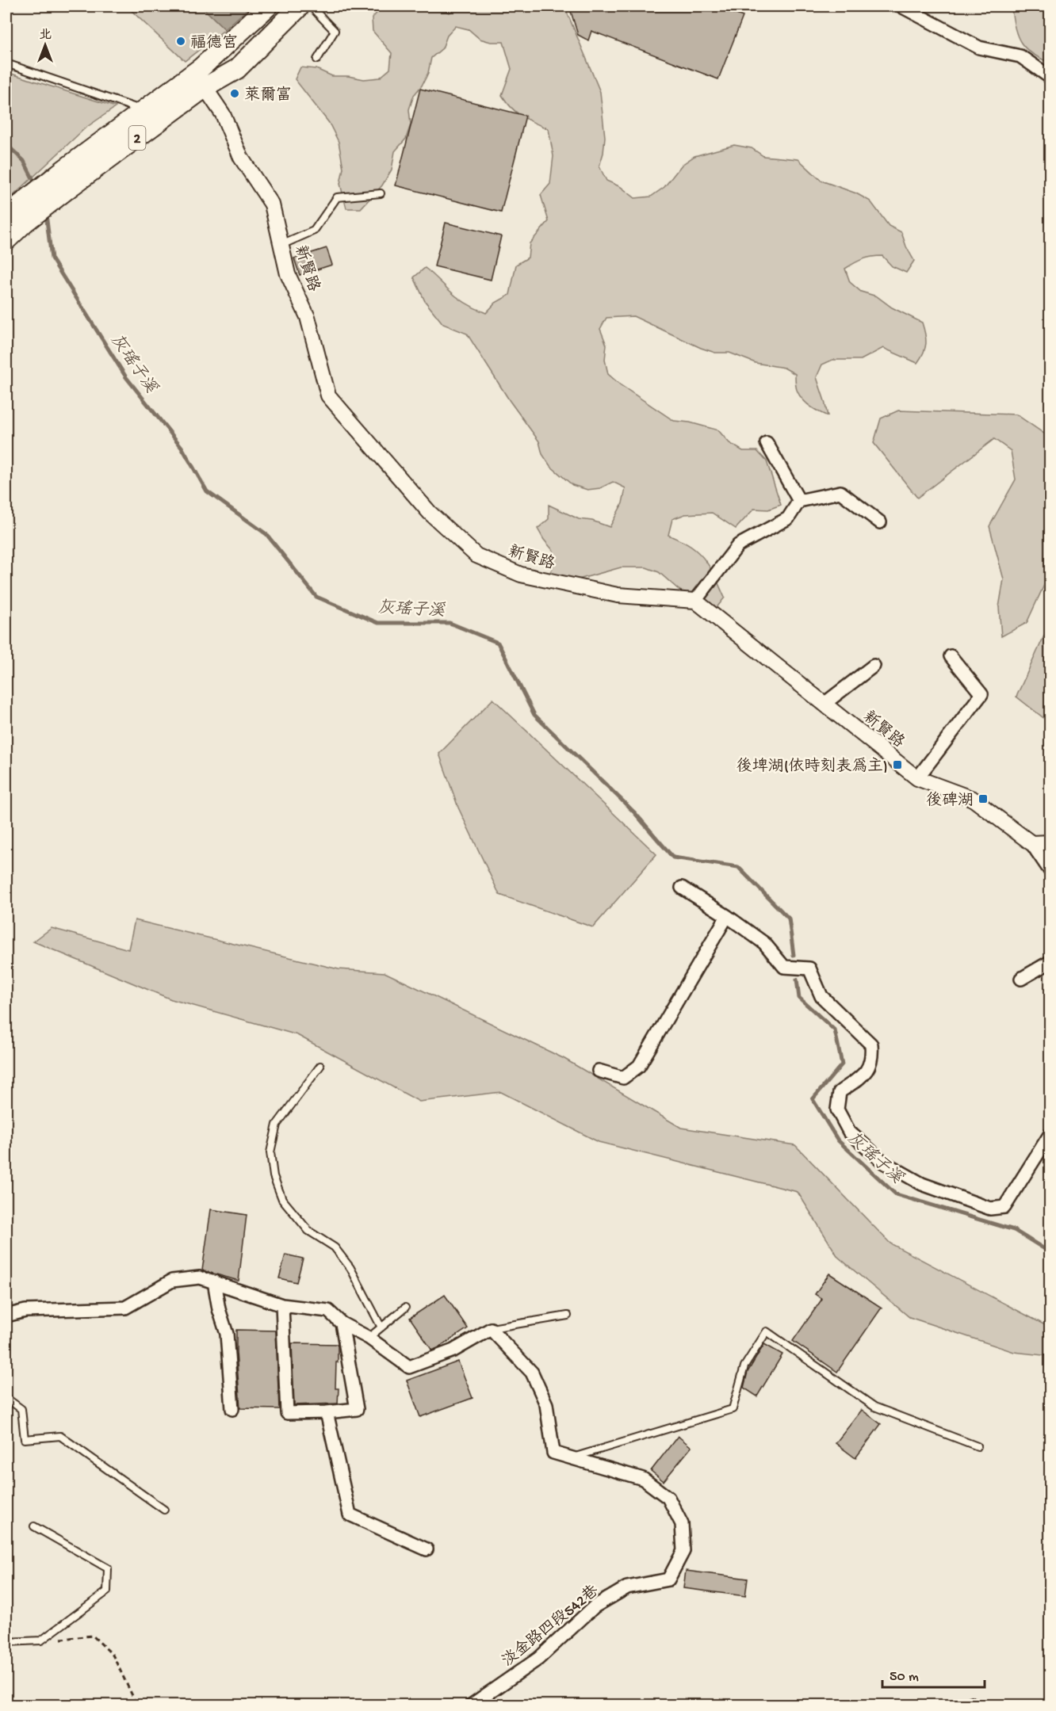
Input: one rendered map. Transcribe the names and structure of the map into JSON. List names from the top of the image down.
{
  "streets": {
    "main road": ["2"],
    "street": ["新賢路", "淡金路四段542巷"]
  },
  "crossings": [
    ["2", "新賢路"]
  ],
  "water": ["灰瑤子溪"],
  "places": {
    "other": ["福德宮", "萊爾富"],
    "transit": ["後埤湖(依時刻表為主)", "後碑湖"]
  },
  "scale_bar": "50 m",
  "north": "top"
}
